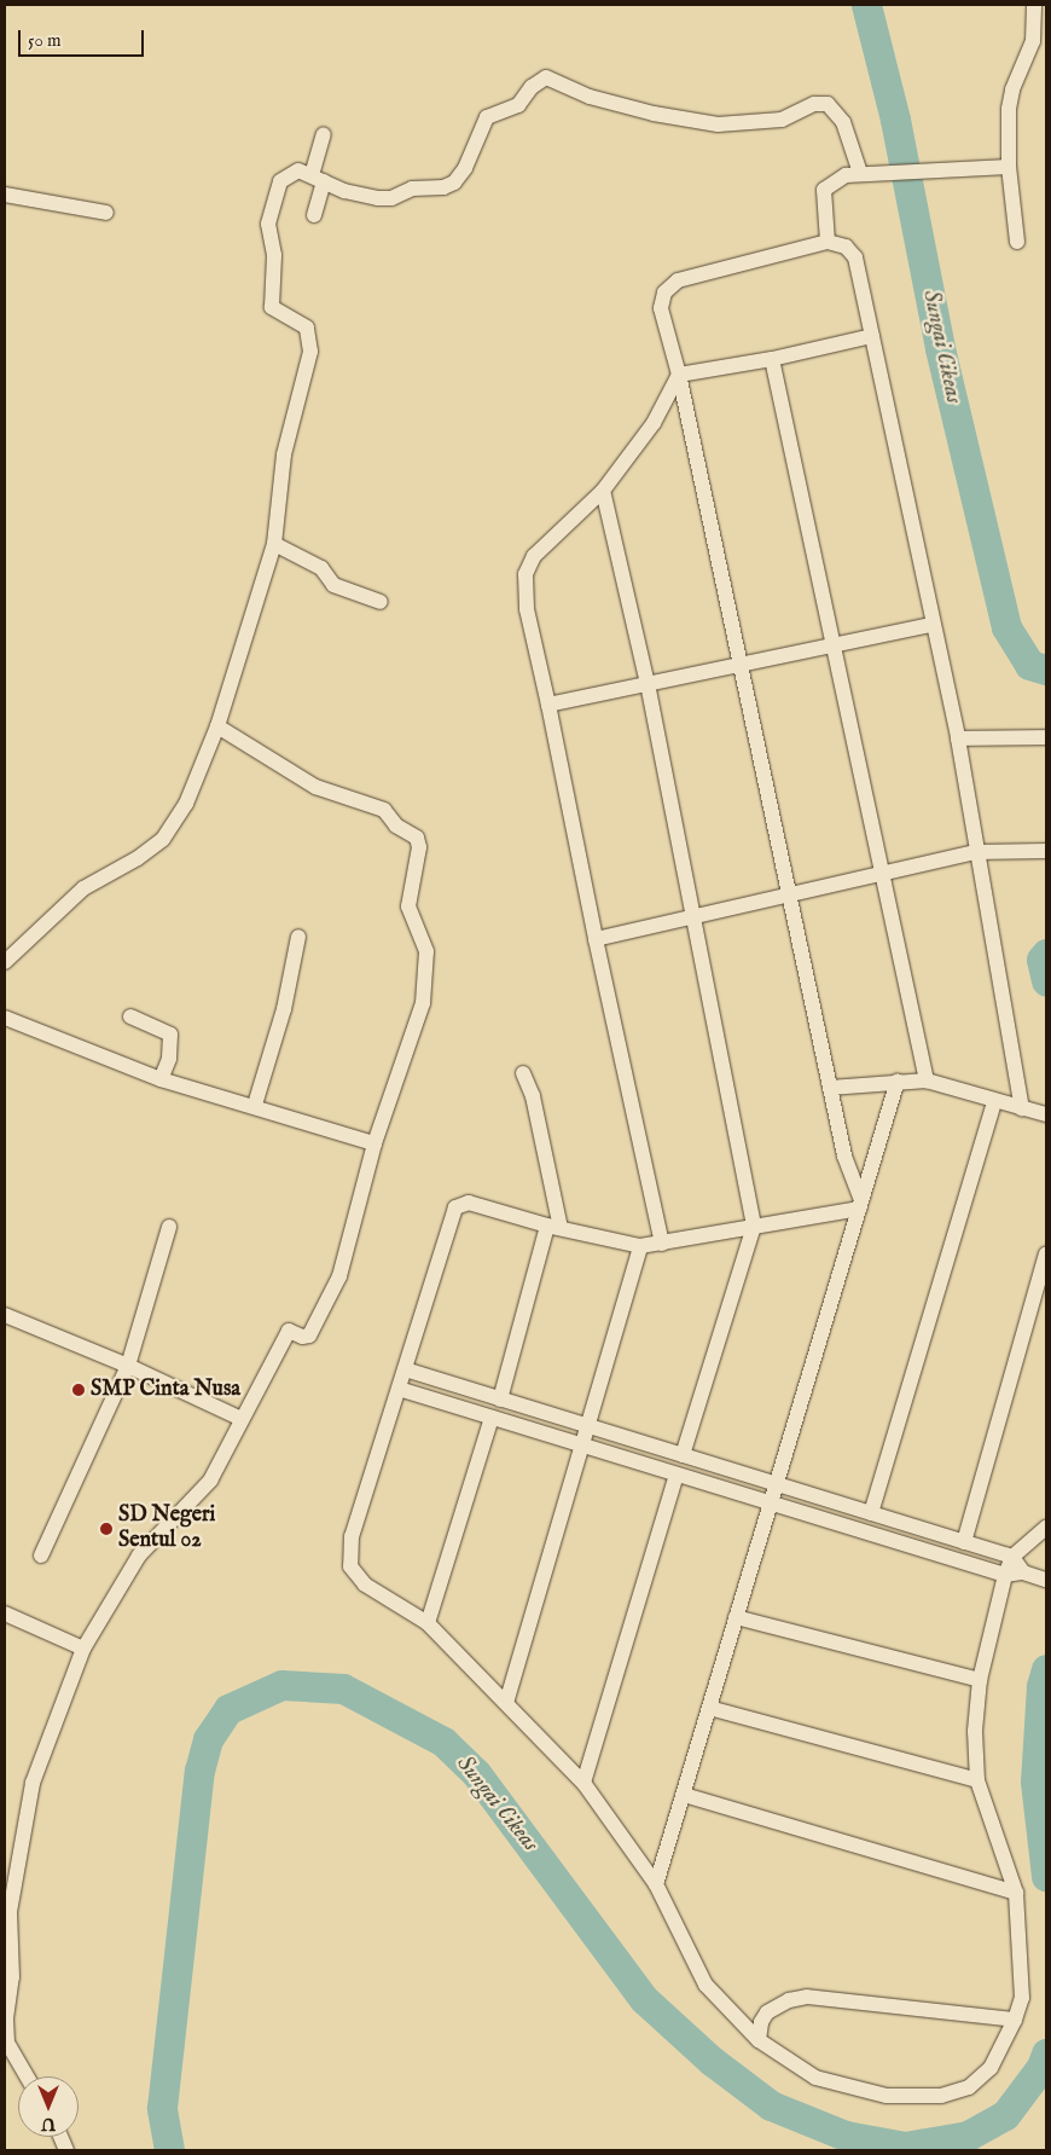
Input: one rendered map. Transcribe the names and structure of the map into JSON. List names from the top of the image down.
{
  "water": ["Sungai Cikeas"],
  "places": ["SMP Cinta Nusa", "SD Negeri Sentul 02"],
  "scale_bar": "50 m",
  "north": "bottom"
}
